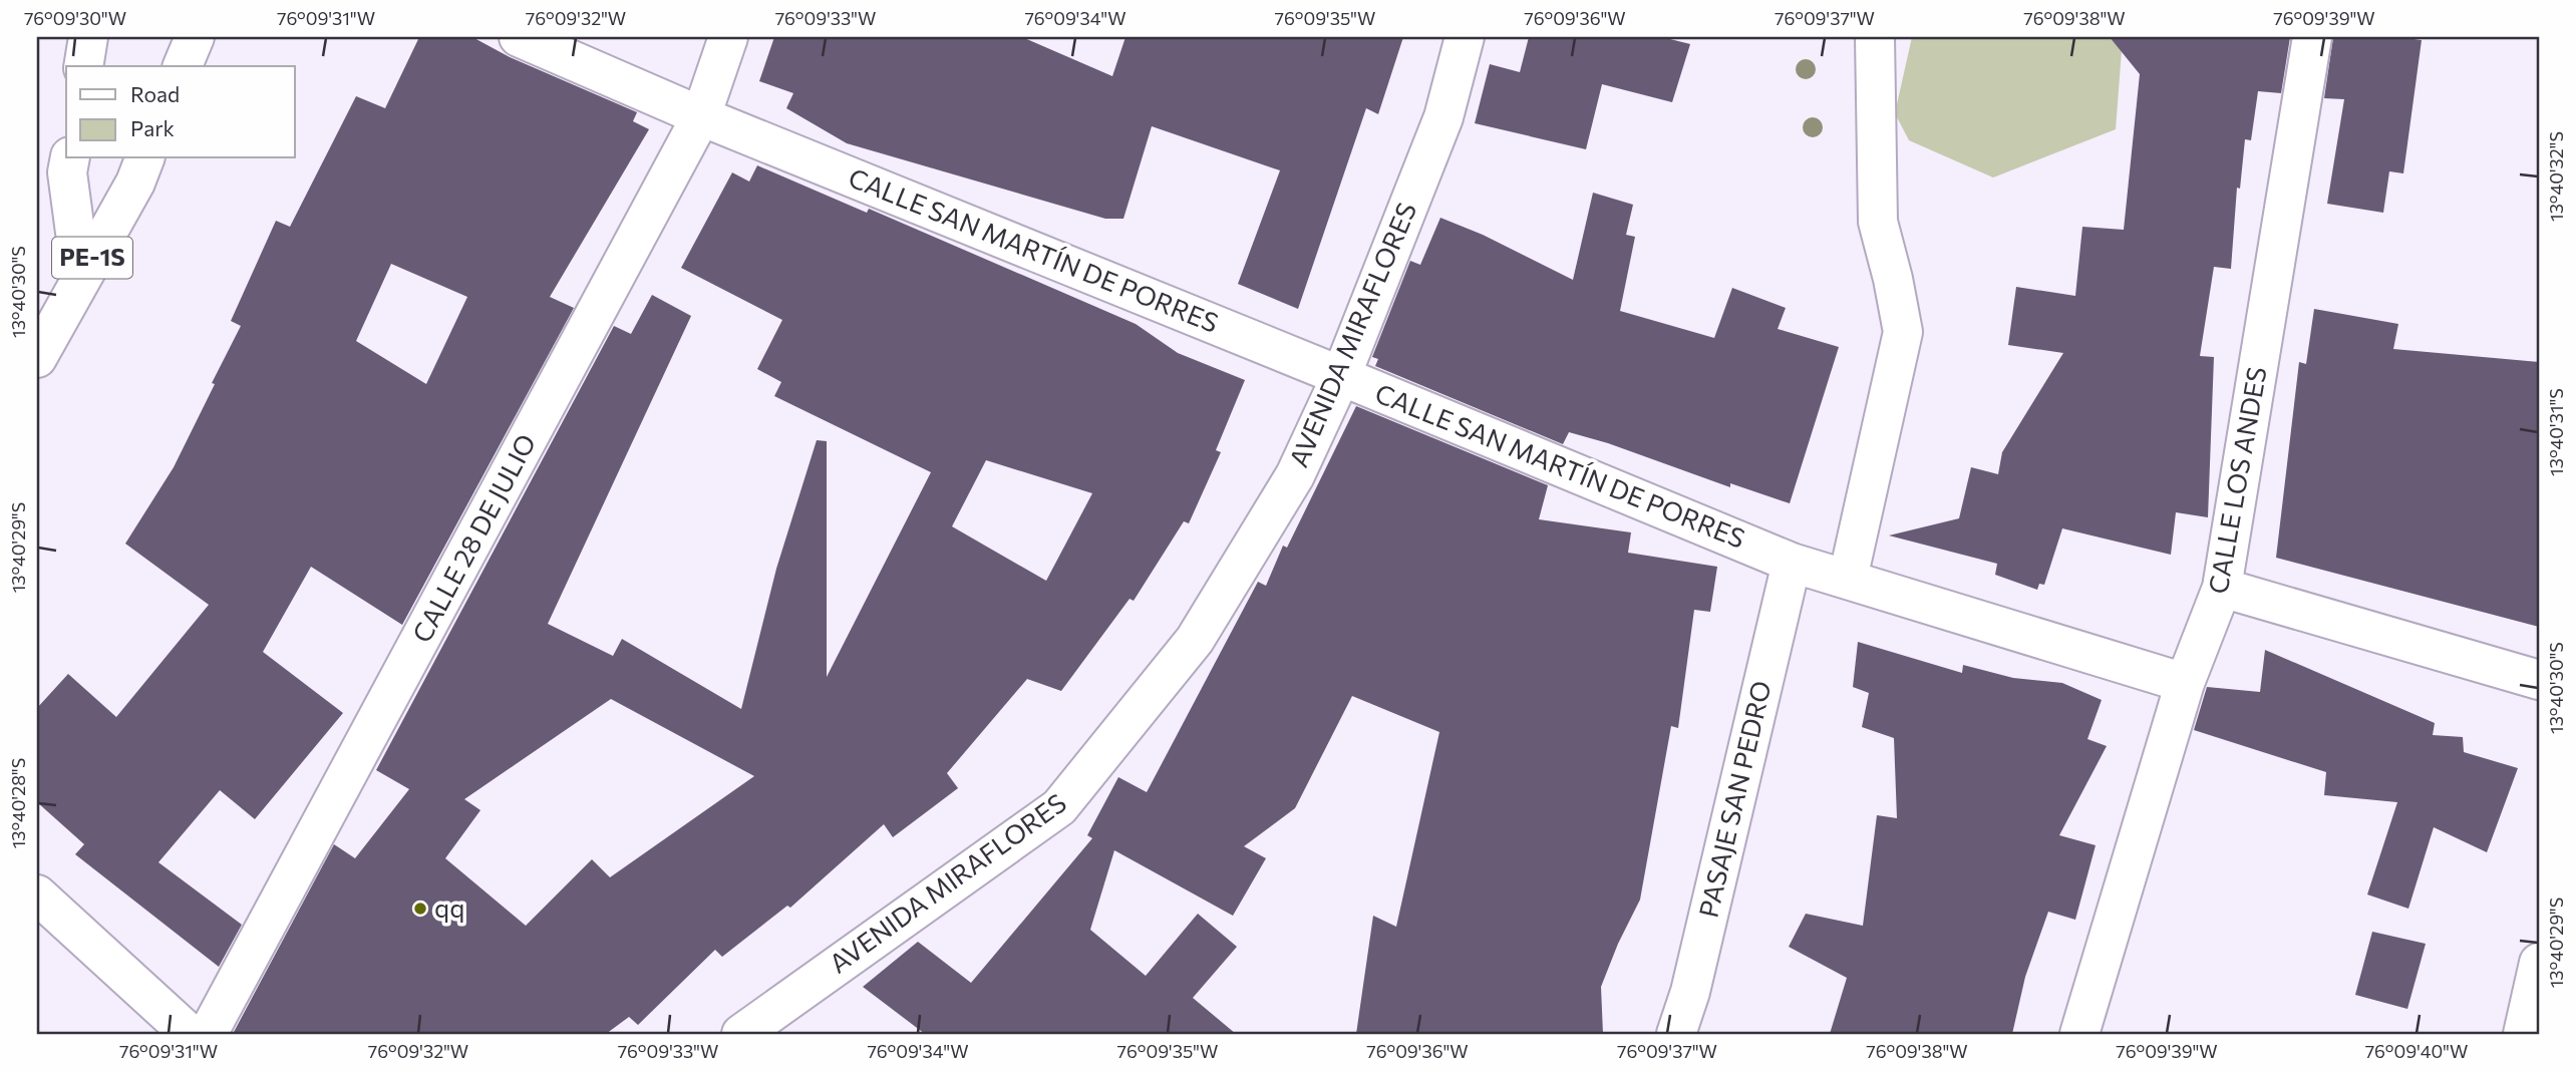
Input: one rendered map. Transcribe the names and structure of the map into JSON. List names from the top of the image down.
{
  "streets": {
    "main road": [
      "CALLE SAN MARTÍN DE PORRES",
      "PE-1S",
      "AVENIDA MIRAFLORES",
      "CALLE LOS ANDES",
      "CALLE 28 DE JULIO",
      "PASAJE SAN PEDRO"
    ]
  },
  "crossings": [
    ["CALLE SAN MARTÍN DE PORRES", "AVENIDA MIRAFLORES"],
    ["CALLE SAN MARTÍN DE PORRES", "CALLE LOS ANDES"],
    ["CALLE SAN MARTÍN DE PORRES", "CALLE 28 DE JULIO"],
    ["CALLE SAN MARTÍN DE PORRES", "PASAJE SAN PEDRO"]
  ],
  "places": ["qq"],
  "legend": ["Road", "Park"],
  "coordinates": [
    "76°09'30\"W",
    "76°09'31\"W",
    "76°09'32\"W",
    "76°09'33\"W",
    "76°09'34\"W",
    "76°09'35\"W",
    "76°09'36\"W",
    "76°09'37\"W",
    "76°09'38\"W",
    "76°09'39\"W",
    "13°40'32\"S",
    "13°40'30\"S",
    "13°40'31\"S",
    "13°40'29\"S",
    "13°40'28\"S",
    "76°09'40\"W"
  ]
}
